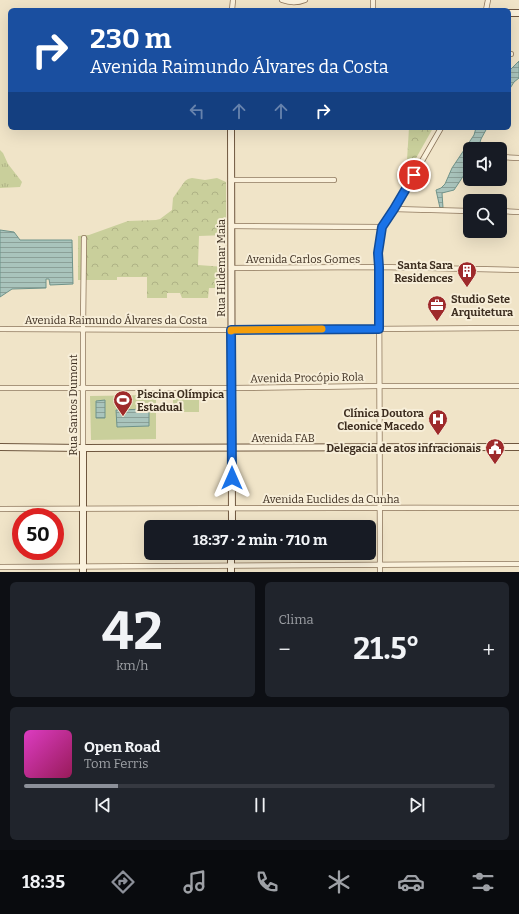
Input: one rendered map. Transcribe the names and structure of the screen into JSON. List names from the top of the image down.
{
  "streets": {
    "main road": ["Rua Hildemar Maia", "Rua Santos Dumont", "Avenida FAB"],
    "street": [
      "Avenida Carlos Gomes",
      "Avenida Raimundo Álvares da Costa",
      "Avenida Procópio Rola",
      "Avenida Euclides da Cunha"
    ]
  },
  "crossings": [
    ["Avenida Carlos Gomes", "Rua Hildemar Maia"],
    ["Rua Hildemar Maia", "Avenida Raimundo Álvares da Costa"],
    ["Rua Hildemar Maia", "Avenida Procópio Rola"],
    ["Rua Hildemar Maia", "Avenida FAB"],
    ["Rua Hildemar Maia", "Avenida Euclides da Cunha"],
    ["Avenida Raimundo Álvares da Costa", "Rua Santos Dumont"],
    ["Avenida Procópio Rola", "Rua Santos Dumont"],
    ["Rua Santos Dumont", "Avenida FAB"],
    ["Rua Santos Dumont", "Avenida Euclides da Cunha"]
  ],
  "places": {
    "building": ["Santa Sara Residences"],
    "office": ["Studio Sete Arquitetura"],
    "sports": ["Piscina Olímpica Estadual"],
    "hospital": ["Clínica Doutora Cleonice Macedo"],
    "public building": ["Delegacia de atos infracionais"]
  },
  "page": {
    "turn": ["230 m", "Avenida Raimundo Álvares da Costa"],
    "limit": "50",
    "trip": "18:37 · 2 min · 710 m",
    "tile": [
      ["42", "km/h"],
      "Clima"
    ],
    "heat": ["−", "21.5°", "+"],
    "song": ["Open Road", "Tom Ferris"],
    "tabs": "18:35"
  }
}
